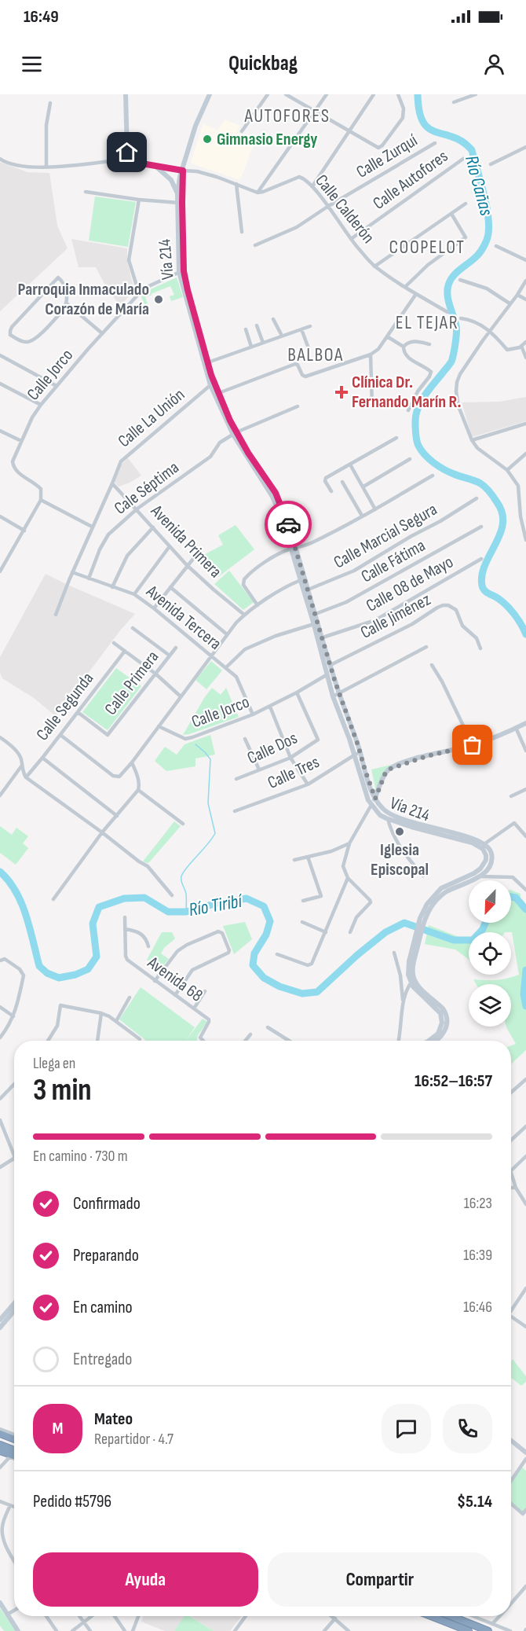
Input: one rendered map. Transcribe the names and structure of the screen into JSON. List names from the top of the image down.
{
  "streets": {
    "main road": ["Vía 214"],
    "street": [
      "Calle Zurquí",
      "Calle Autofores",
      "Calle Calderón",
      "Calle Jorco",
      "Calle La Unión",
      "Cale Séptima",
      "Calle Marcial Segura",
      "Avenida Primera",
      "Calle Fátima",
      "Calle 08 de Mayo",
      "Calle Jiménez",
      "Avenida Tercera",
      "Calle Primera",
      "Calle Segunda",
      "Calle Dos",
      "Calle Tres",
      "Avenida 68"
    ]
  },
  "crossings": [
    ["Calle Zurquí", "Calle Calderón"],
    ["Calle Autofores", "Calle Calderón"],
    ["Vía 214", "Calle Jorco"],
    ["Vía 214", "Calle La Unión"],
    ["Vía 214", "Cale Séptima"],
    ["Vía 214", "Calle Marcial Segura"],
    ["Vía 214", "Calle Fátima"],
    ["Vía 214", "Calle 08 de Mayo"],
    ["Vía 214", "Calle Jiménez"],
    ["Vía 214", "Calle Tres"],
    ["Calle Jorco", "Calle Jiménez"],
    ["Calle Jorco", "Avenida Tercera"],
    ["Calle Jorco", "Calle Dos"],
    ["Calle La Unión", "Avenida Primera"],
    ["Calle La Unión", "Avenida Tercera"],
    ["Cale Séptima", "Avenida Primera"],
    ["Cale Séptima", "Avenida Tercera"],
    ["Calle Primera", "Calle Segunda"]
  ],
  "districts": [
    "AUTOFORES",
    "COOPELOT",
    "EL TEJAR",
    "BALBOA"
  ],
  "water": ["Río Cañas", "Río Tiribí"],
  "places": {
    "other": ["Gimnasio Energy", "Parroquia Inmaculado Corazón de María", "Iglesia Episcopal"],
    "health": ["Clínica Dr. Fernando Marín R."]
  },
  "north": "bottom left",
  "page": {
    "status": "16:49",
    "header": "Quickbag",
    "heading": ["3 min", "Llega en", "16:52–16:57"],
    "panel": [
      "Mateo",
      "Repartidor · 4.7",
      "Pedido #5796",
      "$5.14"
    ],
    "bar": "En camino · 730 m",
    "list": [
      ["Confirmado", "16:23"],
      ["Preparando", "16:39"],
      ["En camino", "16:46"],
      "Entregado"
    ],
    "round": "M",
    "buttons": ["Ayuda", "Compartir"]
  }
}
